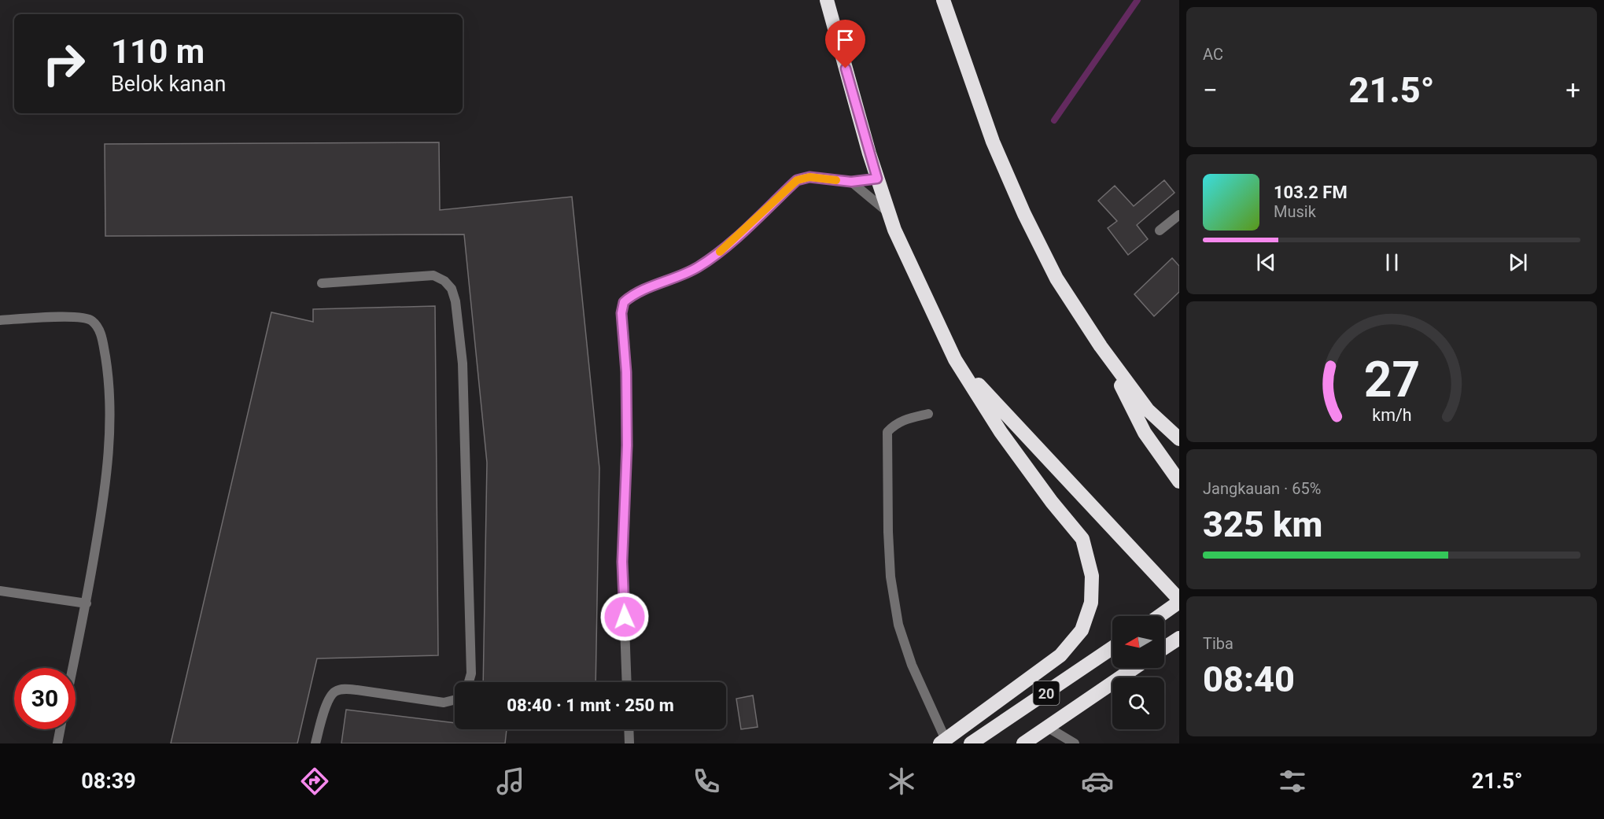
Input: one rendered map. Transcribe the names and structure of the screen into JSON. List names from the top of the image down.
{
  "streets": {
    "highway": ["20"]
  },
  "north": "left",
  "page": {
    "tile": [
      "AC",
      ["Jangkauan · 65%", "325 km"],
      ["Tiba", "08:40"]
    ],
    "turn": ["110 m", "Belok kanan"],
    "heat": ["−", "21.5°", "+"],
    "song": ["103.2 FM", "Musik"],
    "limit": "30",
    "trip": "08:40 · 1 mnt · 250 m",
    "tabs": ["08:39", "21.5°"],
    "gauge": ["27", "km/h"]
  }
}
